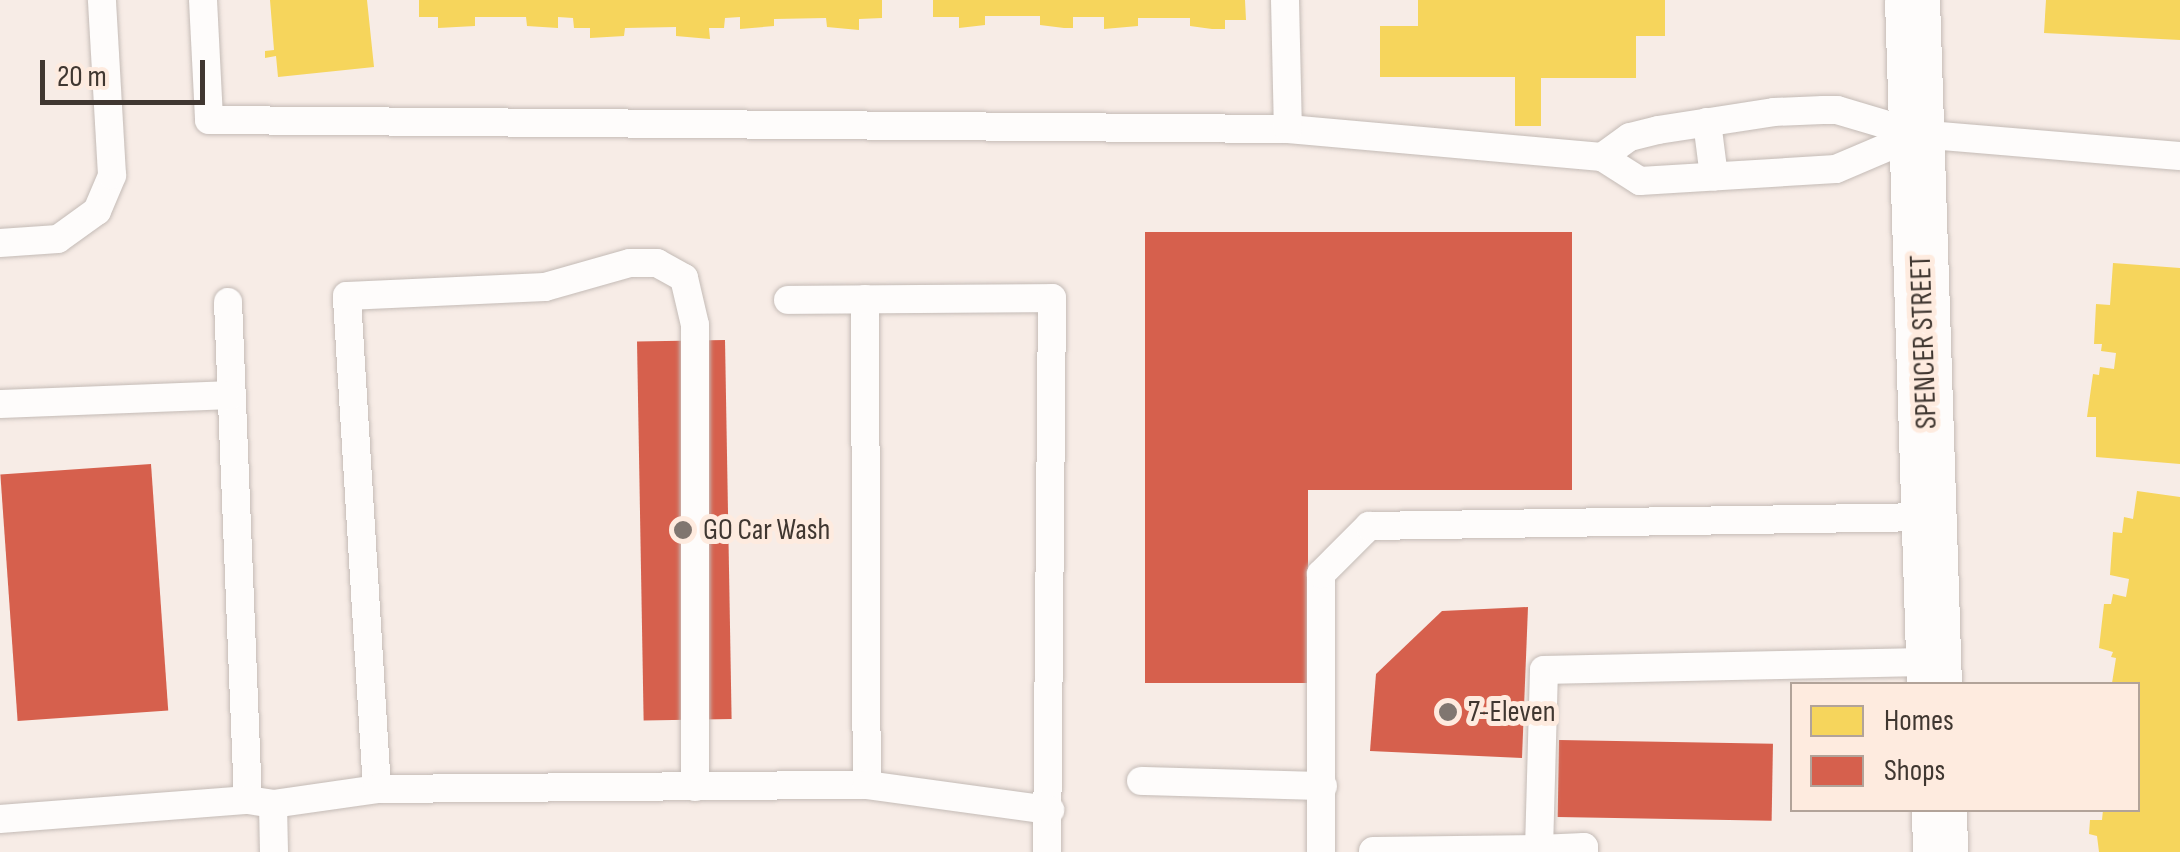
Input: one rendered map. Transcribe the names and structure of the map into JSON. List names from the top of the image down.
{
  "streets": {
    "street": ["SPENCER STREET"]
  },
  "places": ["GO Car Wash", "7-Eleven"],
  "legend": ["Homes", "Shops"],
  "scale_bar": "20 m"
}
